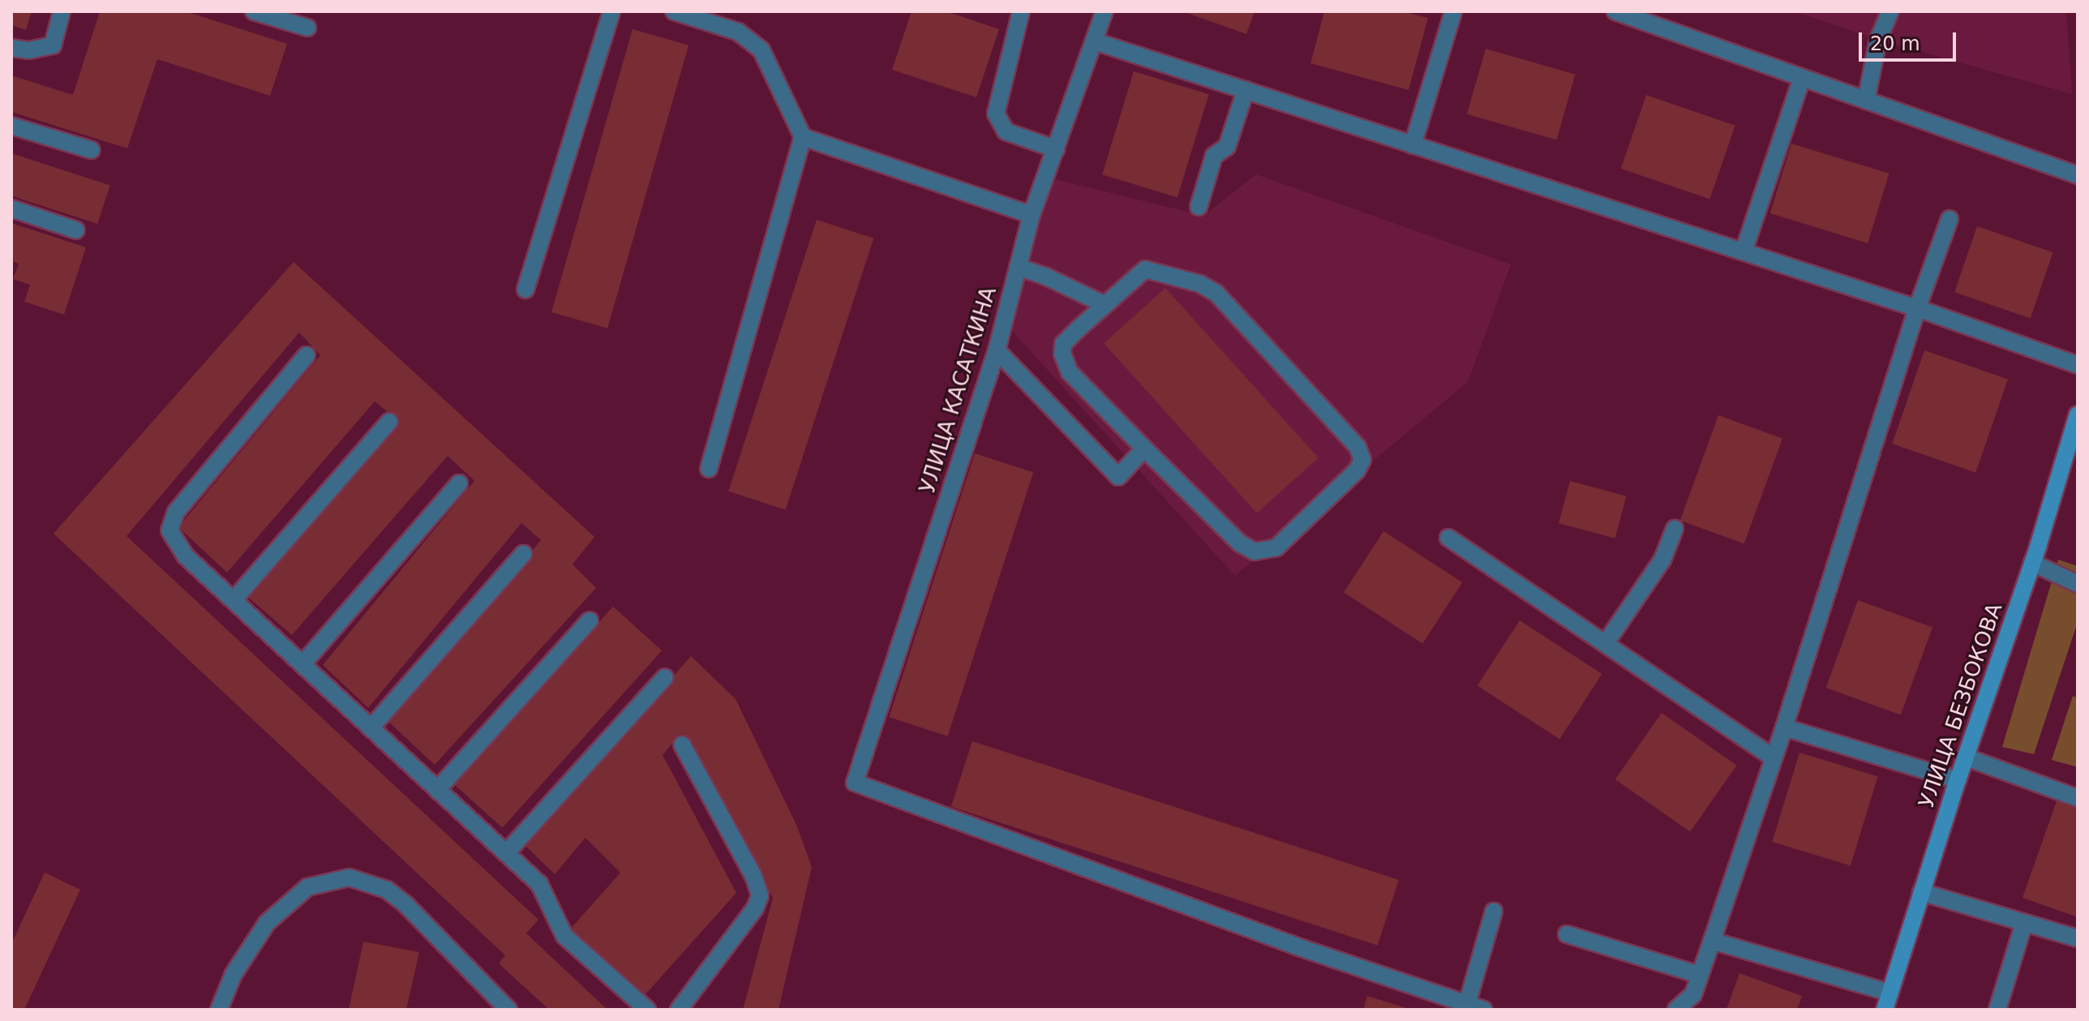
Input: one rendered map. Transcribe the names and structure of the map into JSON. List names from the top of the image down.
{
  "streets": {
    "street": ["УЛИЦА КАСАТКИНА", "УЛИЦА БЕЗБОКОВА"]
  },
  "scale_bar": "20 m"
}
